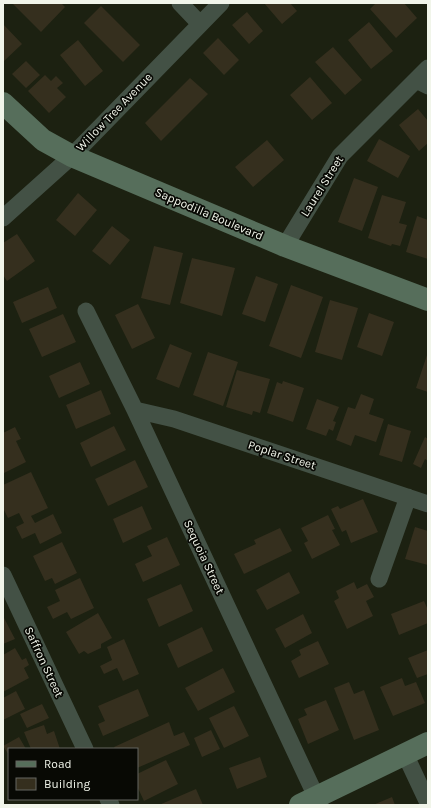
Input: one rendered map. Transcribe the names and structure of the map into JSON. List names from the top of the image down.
{
  "streets": {
    "street": [
      "Willow Tree Avenue",
      "Laurel Street",
      "Sappodilla Boulevard",
      "Poplar Street",
      "Sequoia Street",
      "Saffron Street"
    ]
  },
  "crossings": [
    ["Willow Tree Avenue", "Sappodilla Boulevard"],
    ["Laurel Street", "Sappodilla Boulevard"],
    ["Poplar Street", "Sequoia Street"]
  ],
  "legend": ["Road", "Building"]
}
